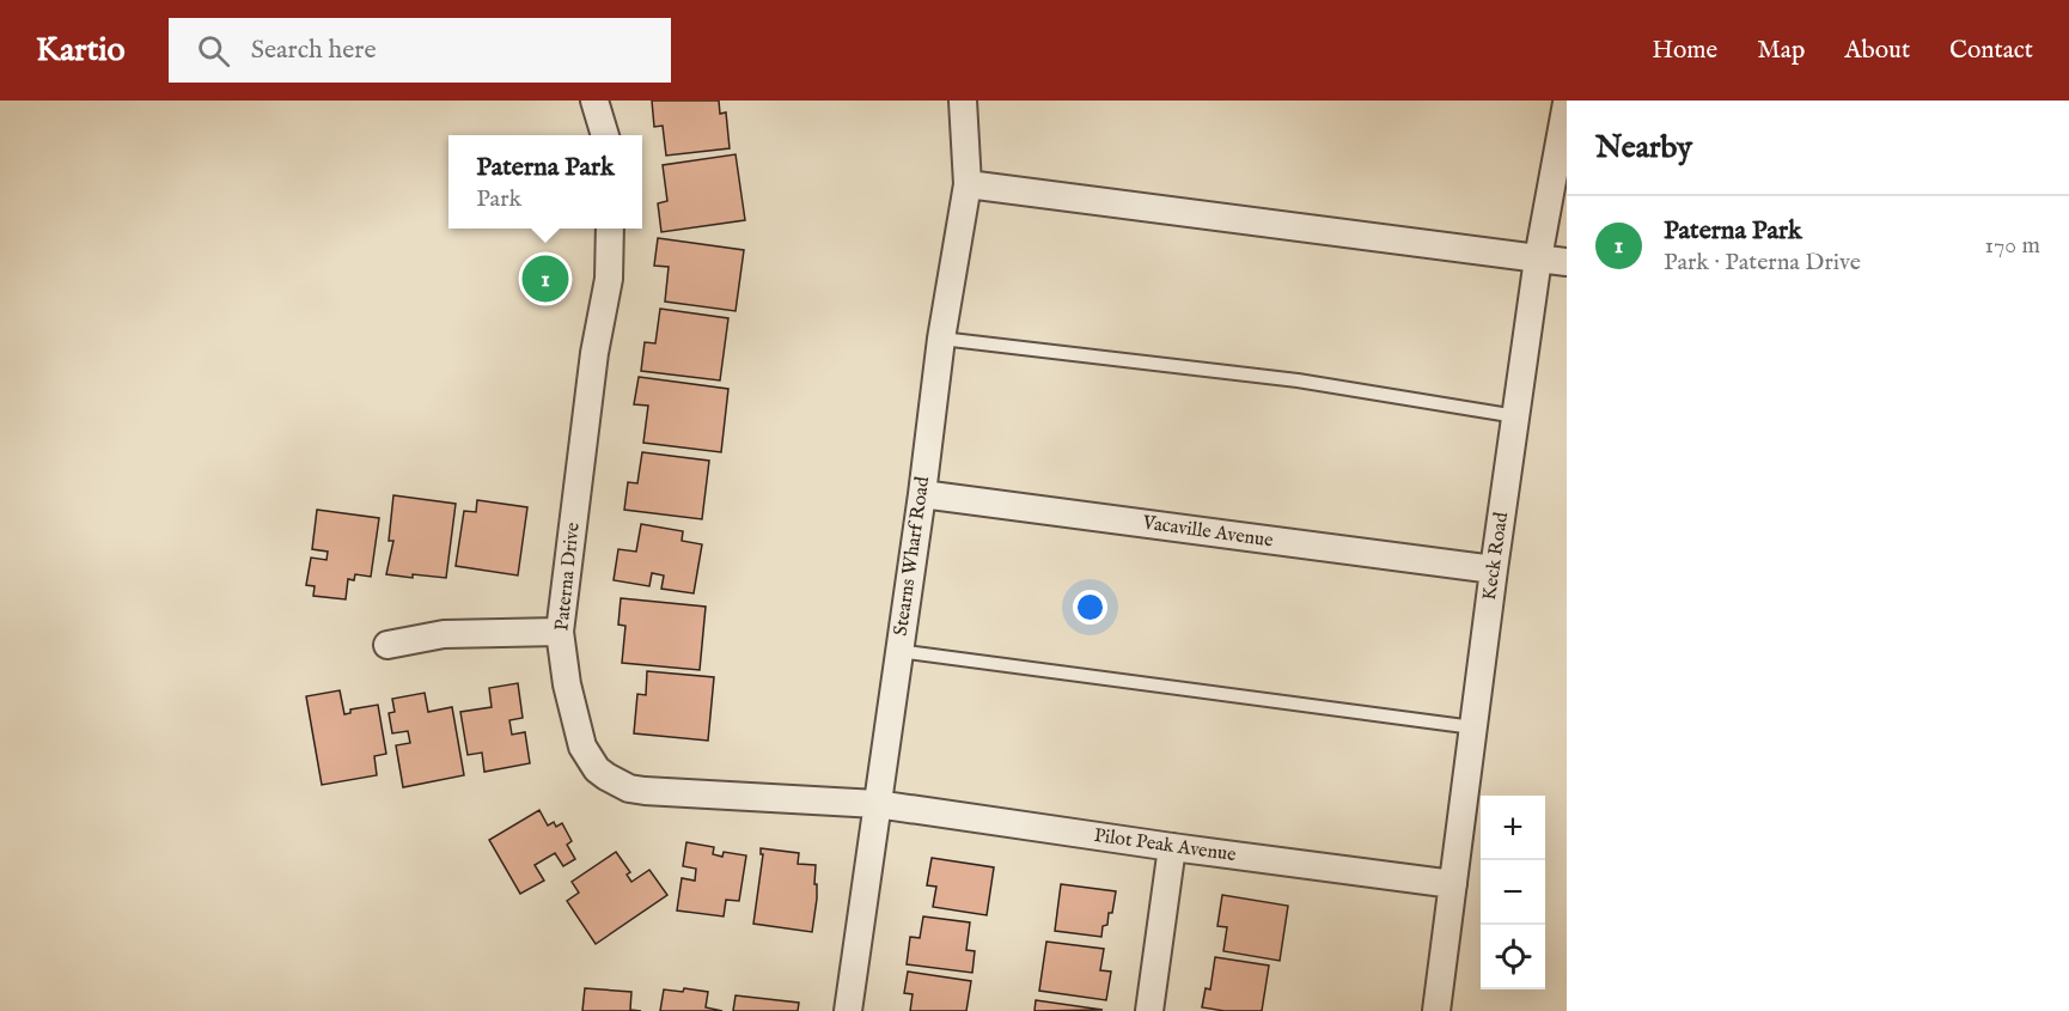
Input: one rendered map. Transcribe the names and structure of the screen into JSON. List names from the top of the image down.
{
  "streets": {
    "street": [
      "Vacaville Avenue",
      "Stearns Wharf Road",
      "Keck Road",
      "Paterna Drive",
      "Pilot Peak Avenue"
    ]
  },
  "crossings": [
    ["Vacaville Avenue", "Stearns Wharf Road"],
    ["Vacaville Avenue", "Keck Road"],
    ["Stearns Wharf Road", "Paterna Drive"],
    ["Stearns Wharf Road", "Pilot Peak Avenue"],
    ["Keck Road", "Pilot Peak Avenue"],
    ["Paterna Drive", "Pilot Peak Avenue"]
  ],
  "page": {
    "header": "Kartio",
    "search": "Search here",
    "nav": [
      "Home",
      "Map",
      "About",
      "Contact"
    ],
    "heading": "Nearby",
    "popup": ["Paterna Park", "Park"],
    "list": [
      {
        "mark": "1",
        "name": "Paterna Park",
        "note": "Park · Paterna Drive",
        "value": "170 m"
      }
    ],
    "pins": "1",
    "map_buttons": ["+", "−"]
  }
}
